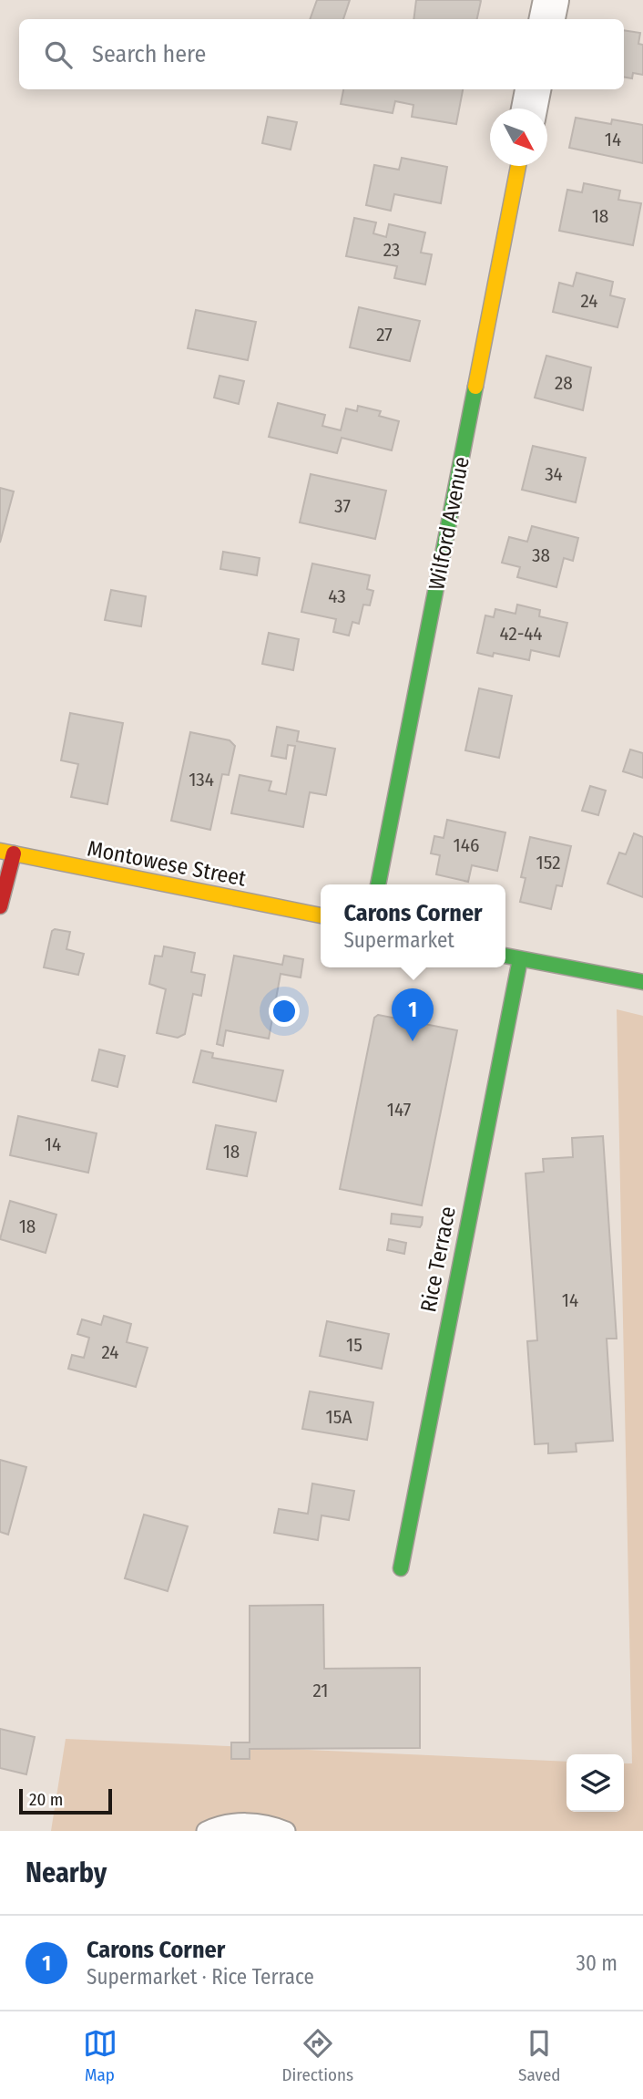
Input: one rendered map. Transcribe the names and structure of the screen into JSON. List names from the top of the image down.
{
  "streets": {
    "street": ["Wilford Avenue", "Montowese Street", "Rice Terrace"]
  },
  "house_numbers": [
    "14",
    "18",
    "23",
    "24",
    "27",
    "28",
    "34",
    "37",
    "38",
    "43",
    "42-44",
    "134",
    "146",
    "152",
    "147",
    "14",
    "18",
    "18",
    "14",
    "15",
    "24",
    "15A",
    "21"
  ],
  "scale_bar": "20 m",
  "north": "bottom right",
  "page": {
    "search": "Search here",
    "popup": ["Carons Corner", "Supermarket"],
    "pins": "1",
    "scale": "20 m",
    "heading": "Nearby",
    "list": [
      {
        "mark": "1",
        "name": "Carons Corner",
        "note": "Supermarket · Rice Terrace",
        "value": "30 m"
      }
    ],
    "nav": ["Map", "Directions", "Saved"]
  }
}
